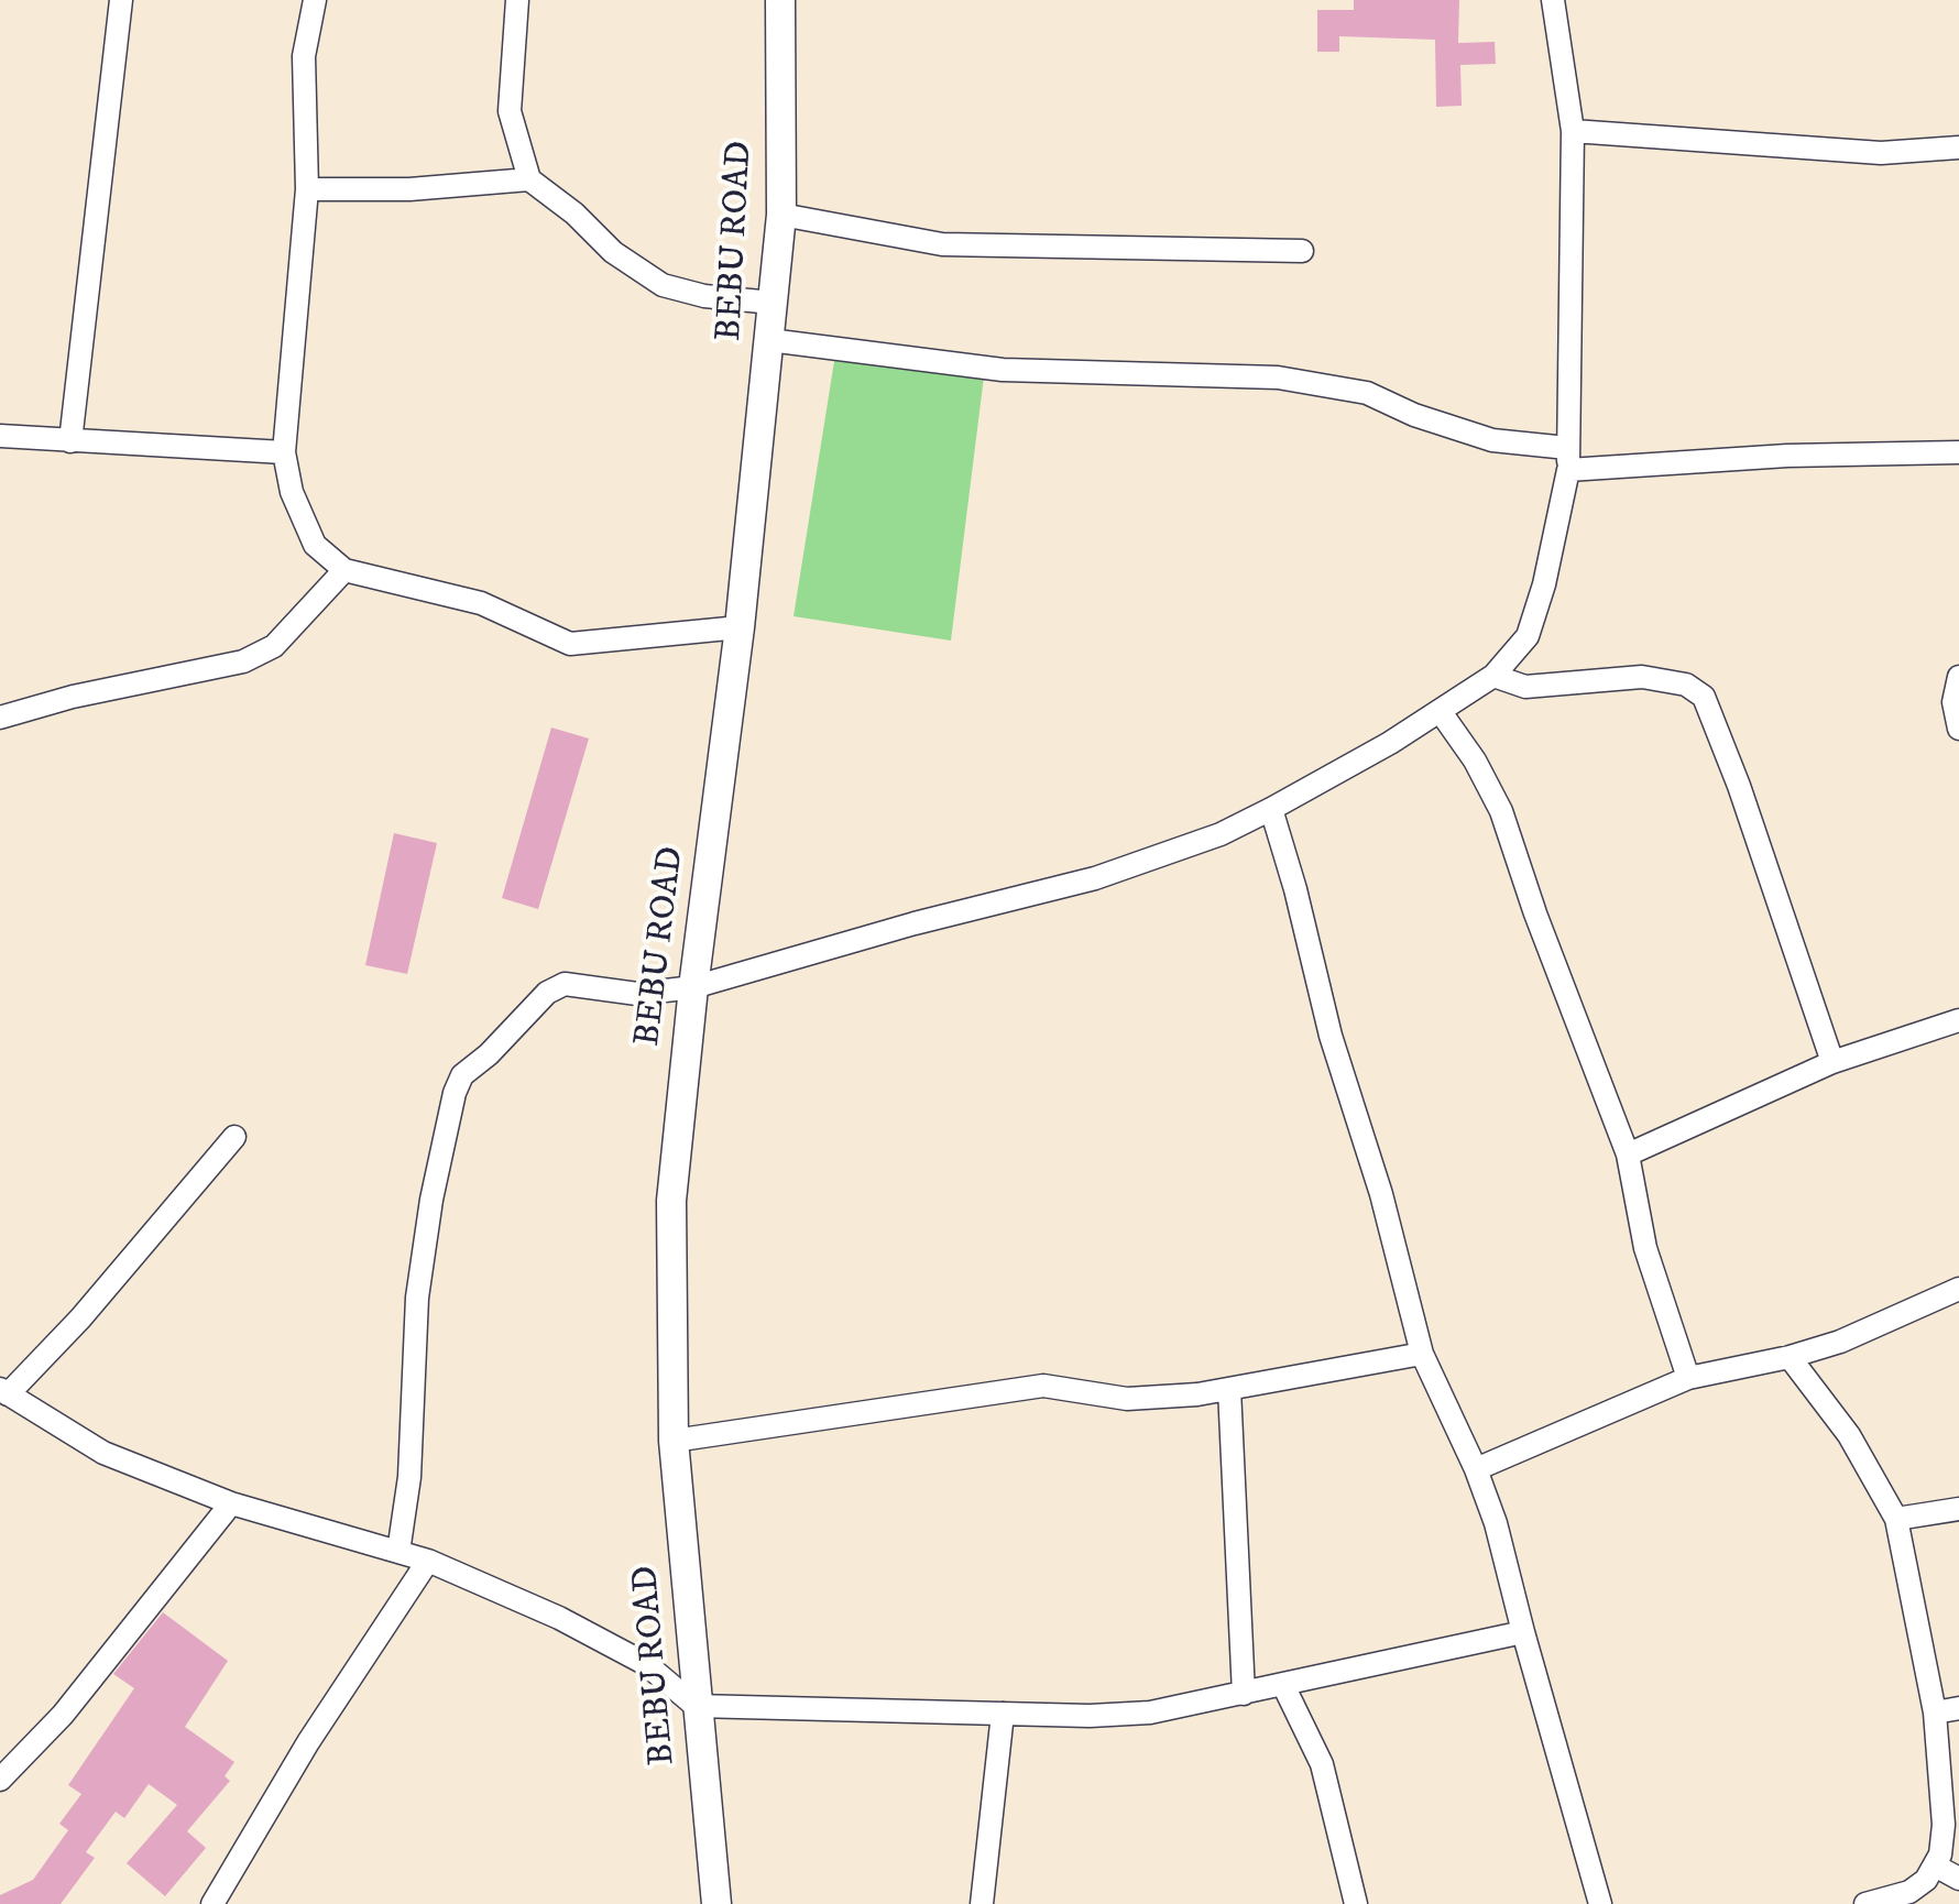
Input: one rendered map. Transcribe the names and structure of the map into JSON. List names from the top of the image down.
{
  "streets": {
    "street": ["BEBU ROAD"]
  }
}
